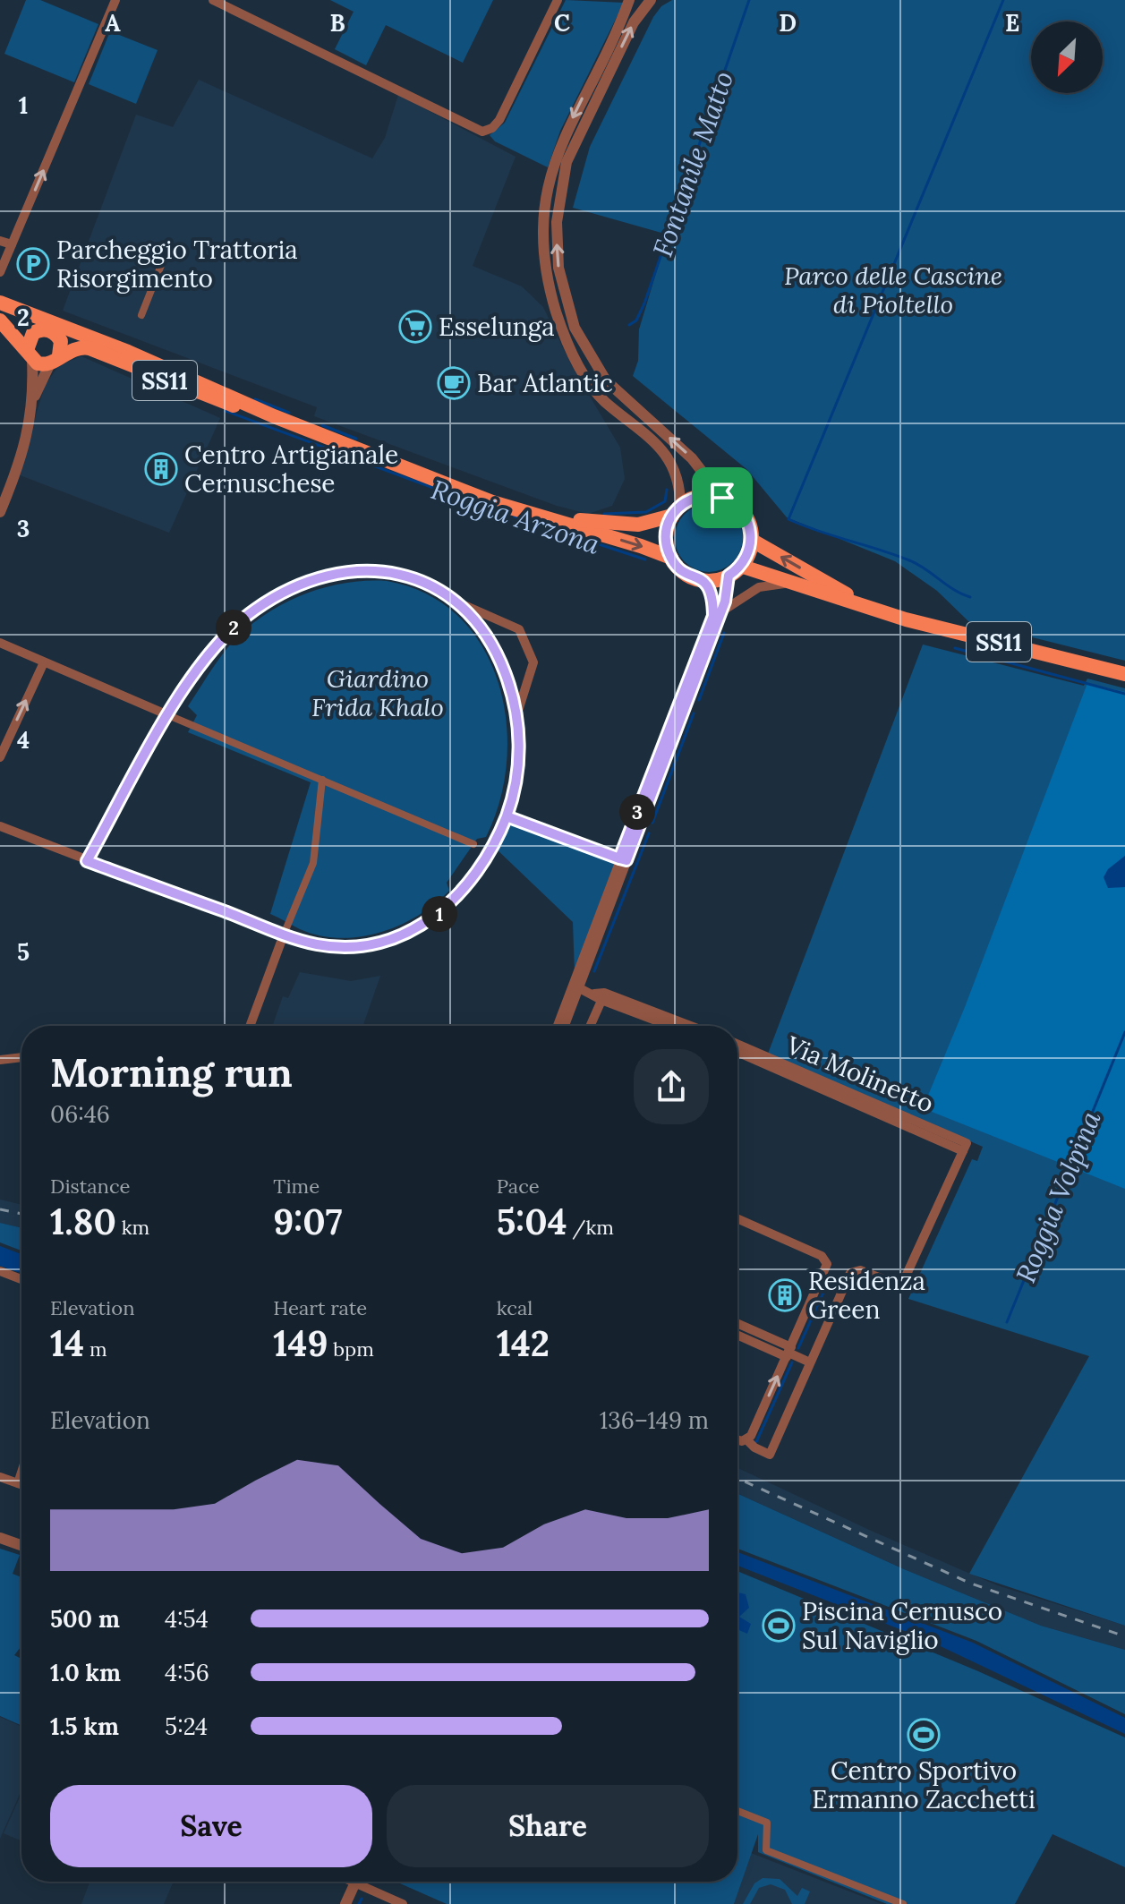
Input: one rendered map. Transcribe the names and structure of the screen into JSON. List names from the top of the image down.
{
  "streets": {
    "main road": ["SS11"],
    "street": ["Via Molinetto"]
  },
  "water": ["Fontanile Matto", "Roggia Arzona", "Roggia Volpina"],
  "parks": ["Parco delle Cascine di Pioltello", "Giardino Frida Khalo"],
  "places": {
    "parking": ["Parcheggio Trattoria Risorgimento"],
    "supermarket": ["Esselunga"],
    "cafe": ["Bar Atlantic"],
    "building": ["Centro Artigianale Cernuschese", "Residenza Green"],
    "sports": ["Piscina Cernusco Sul Naviglio", "Centro Sportivo Ermanno Zacchetti"]
  },
  "north": "bottom left",
  "page": {
    "pins": ["2", "3", "1"],
    "heading": ["Morning run", "06:46"],
    "stats": [
      ["Distance", "1.80 km"],
      ["Time", "9:07"],
      ["Pace", "5:04 /km"],
      ["Elevation", "14 m"],
      ["Heart rate", "149 bpm"],
      ["kcal", "142"]
    ],
    "chart": ["Elevation", "136–149 m"],
    "list": [
      {
        "name": "500 m",
        "note": "4:54"
      },
      {
        "name": "1.0 km",
        "note": "4:56"
      },
      {
        "name": "1.5 km",
        "note": "5:24"
      }
    ],
    "buttons": ["Save", "Share"]
  },
  "grid": {
    "columns": [
      "A",
      "B",
      "C",
      "D",
      "E"
    ],
    "rows": [
      "1",
      "2",
      "3",
      "4",
      "5"
    ]
  }
}
